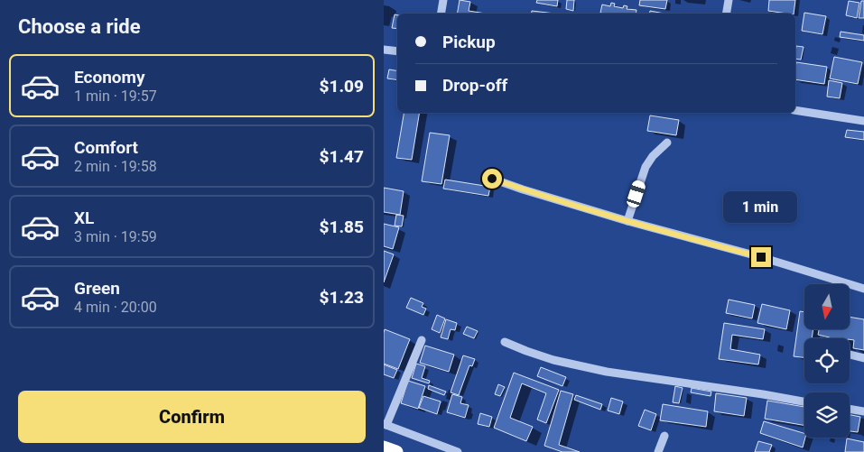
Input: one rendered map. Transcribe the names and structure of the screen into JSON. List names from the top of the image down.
{
  "north": "bottom",
  "page": {
    "heading": "Choose a ride",
    "banner": ["Pickup", "Drop-off"],
    "list": [
      {
        "name": "Economy",
        "note": "1 min · 19:57",
        "value": "$1.09"
      },
      {
        "name": "Comfort",
        "note": "2 min · 19:58",
        "value": "$1.47"
      },
      {
        "name": "XL",
        "note": "3 min · 19:59",
        "value": "$1.85"
      },
      {
        "name": "Green",
        "note": "4 min · 20:00",
        "value": "$1.23"
      }
    ],
    "bubble": "1 min",
    "buttons": "Confirm"
  }
}
